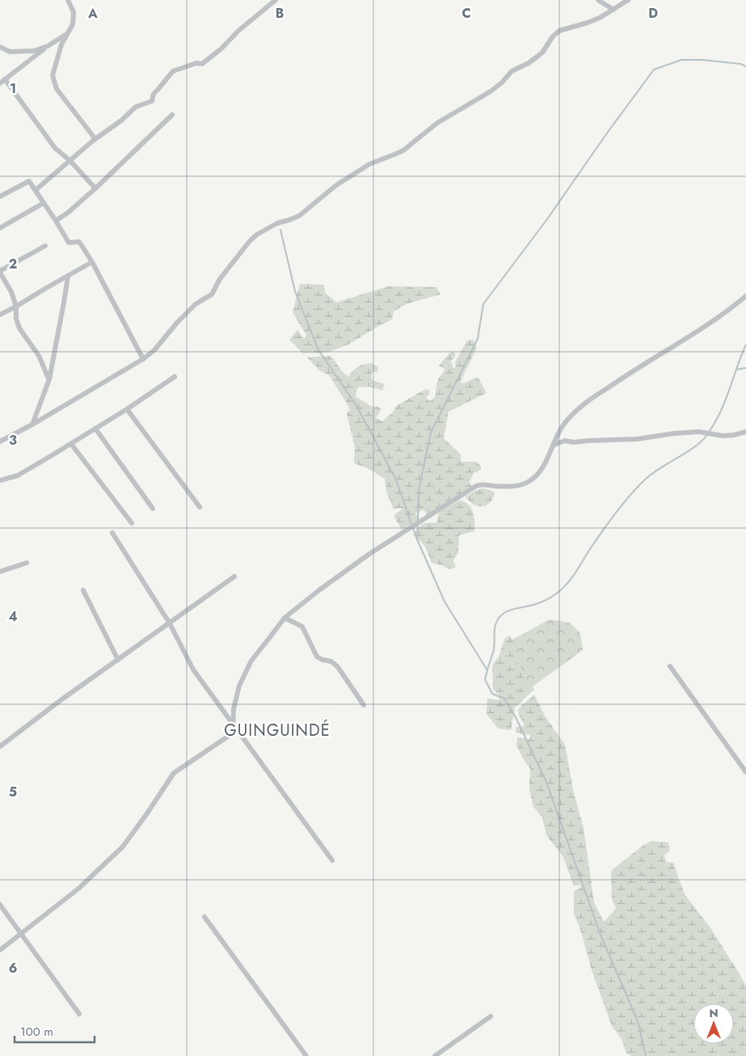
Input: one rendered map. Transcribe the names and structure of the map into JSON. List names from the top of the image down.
{
  "districts": ["GUINGUINDÉ"],
  "scale_bar": "100 m",
  "north": "top",
  "grid": {
    "columns": [
      "A",
      "B",
      "C",
      "D"
    ],
    "rows": [
      "1",
      "2",
      "3",
      "4",
      "5",
      "6"
    ]
  }
}
